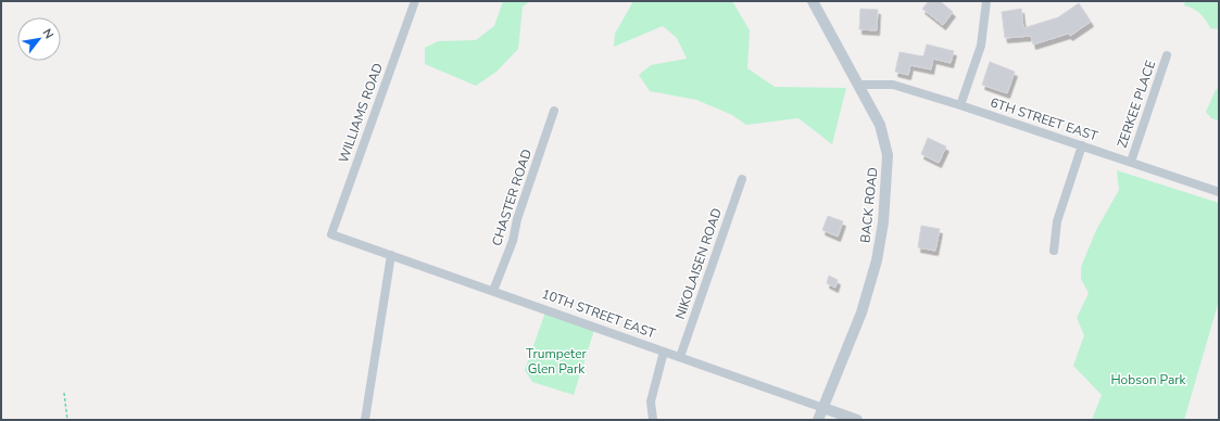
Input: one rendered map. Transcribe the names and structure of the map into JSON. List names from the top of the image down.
{
  "streets": {
    "street": [
      "ZERKEE PLACE",
      "WILLIAMS ROAD",
      "6TH STREET EAST",
      "CHASTER ROAD",
      "BACK ROAD",
      "NIKOLAISEN ROAD",
      "10TH STREET EAST"
    ]
  },
  "crossings": [
    ["ZERKEE PLACE", "6TH STREET EAST"],
    ["WILLIAMS ROAD", "10TH STREET EAST"],
    ["6TH STREET EAST", "BACK ROAD"],
    ["CHASTER ROAD", "10TH STREET EAST"],
    ["BACK ROAD", "10TH STREET EAST"],
    ["NIKOLAISEN ROAD", "10TH STREET EAST"]
  ],
  "parks": ["Trumpeter Glen Park", "Hobson Park"],
  "north": "top right"
}
